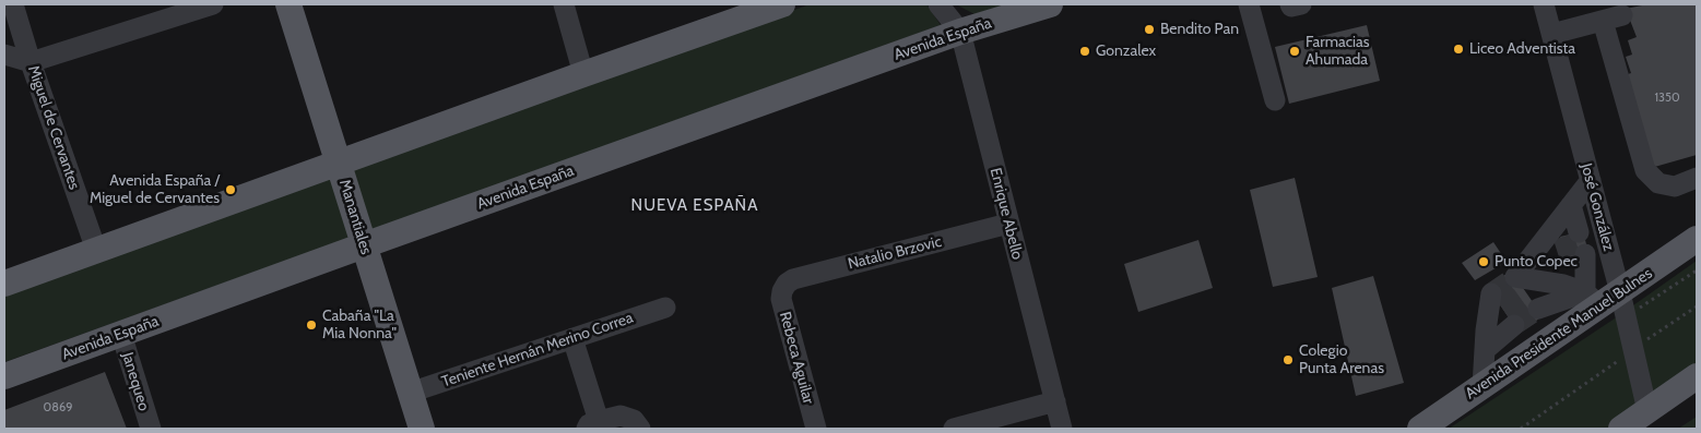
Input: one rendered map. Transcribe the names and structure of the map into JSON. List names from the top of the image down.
{
  "streets": {
    "main road": ["Avenida España", "Manantiales", "Avenida Presidente Manuel Bulnes"],
    "street": [
      "Miguel de Cervantes",
      "José González",
      "Enrique Abello",
      "Natalio Brzovic",
      "Teniente Hernán Merino Correa",
      "Rebeca Aguilar",
      "Janequeo"
    ]
  },
  "crossings": [
    ["Avenida España", "Enrique Abello"],
    ["Avenida España", "Manantiales"],
    ["Avenida España", "Janequeo"],
    ["José González", "Avenida Presidente Manuel Bulnes"],
    ["Enrique Abello", "Natalio Brzovic"],
    ["Manantiales", "Teniente Hernán Merino Correa"],
    ["Natalio Brzovic", "Rebeca Aguilar"]
  ],
  "districts": ["NUEVA ESPAÑA"],
  "places": [
    "Bendito Pan",
    "Liceo Adventista",
    "Gonzalex",
    "Farmacias Ahumada",
    "Avenida España / Miguel de Cervantes",
    "Punto Copec",
    "Cabaña \"La Mia Nonna\"",
    "Colegio Punta Arenas"
  ],
  "house_numbers": ["1350", "0869"]
}
